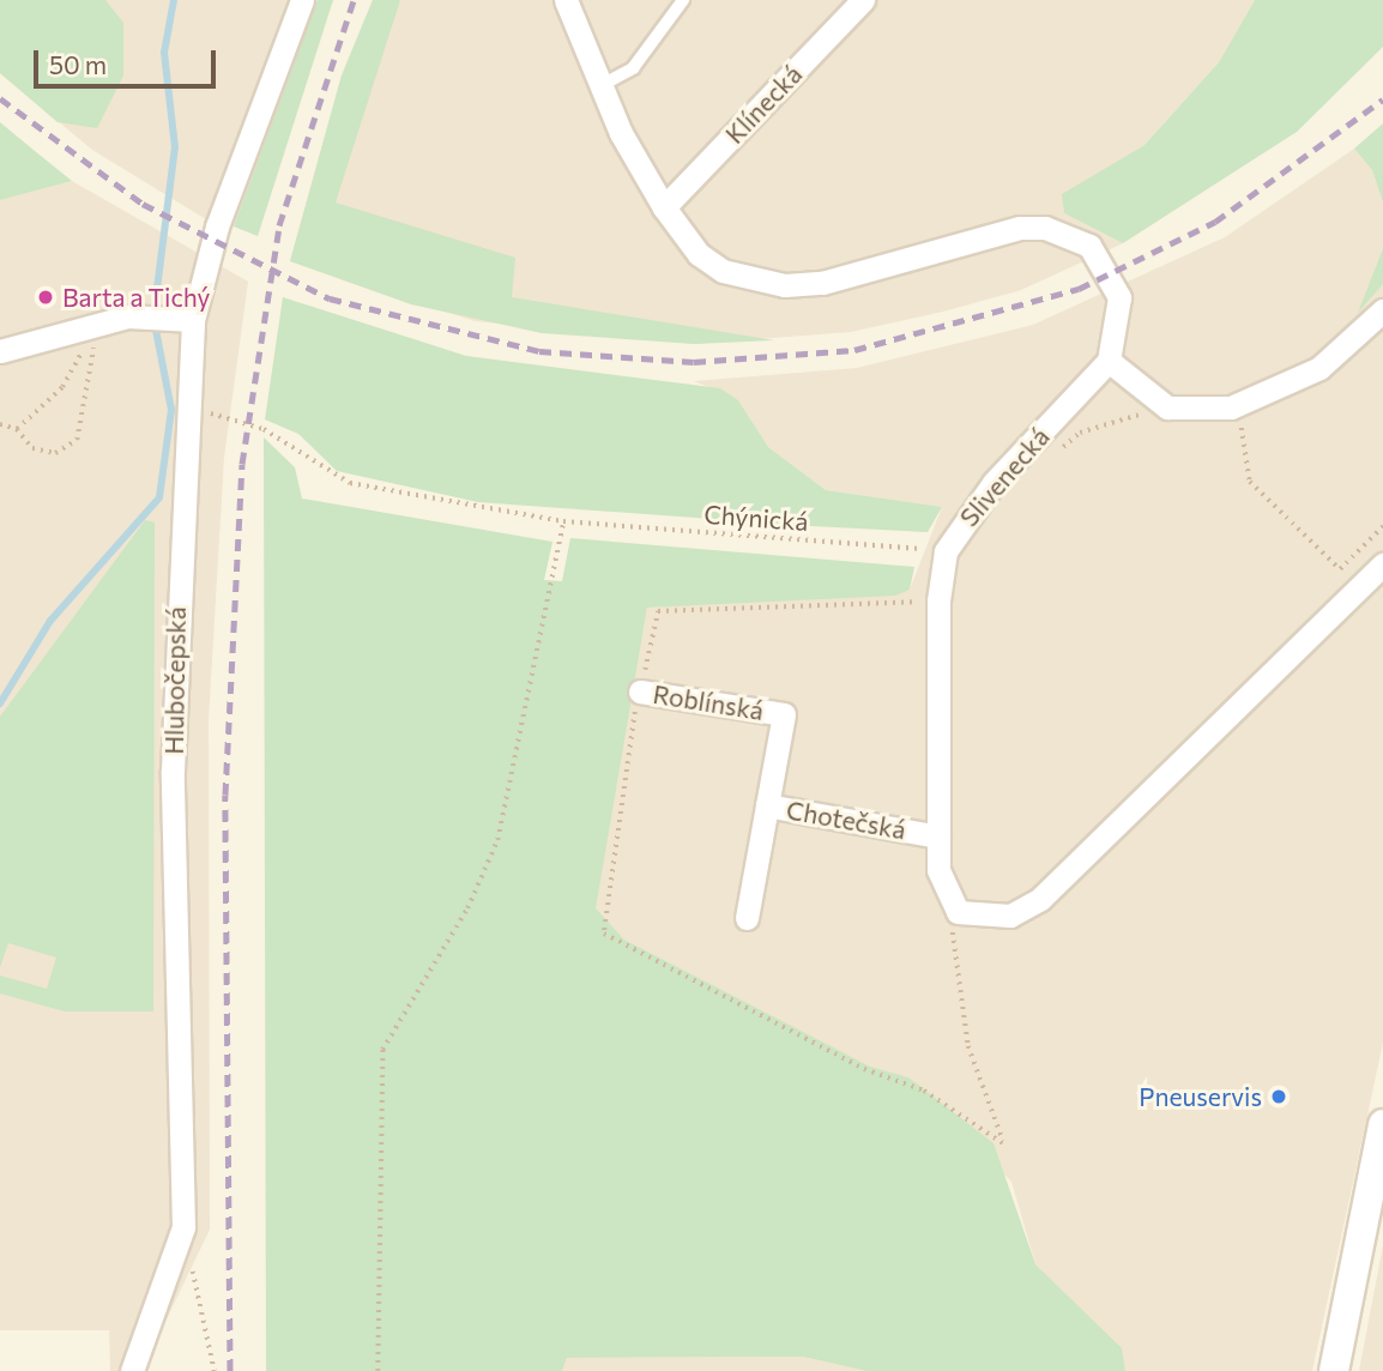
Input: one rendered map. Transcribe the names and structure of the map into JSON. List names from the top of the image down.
{
  "streets": {
    "street": [
      "Klínecká",
      "Slivenecká",
      "Hlubočepská",
      "Roblínská",
      "Chotečská"
    ],
    "path": ["Chýnická"]
  },
  "crossings": [
    ["Slivenecká", "Chýnická"],
    ["Slivenecká", "Chotečská"],
    ["Chýnická", "Hlubočepská"],
    ["Roblínská", "Chotečská"]
  ],
  "places": ["Barta a Tichý", "Pneuservis"],
  "scale_bar": "50 m"
}
